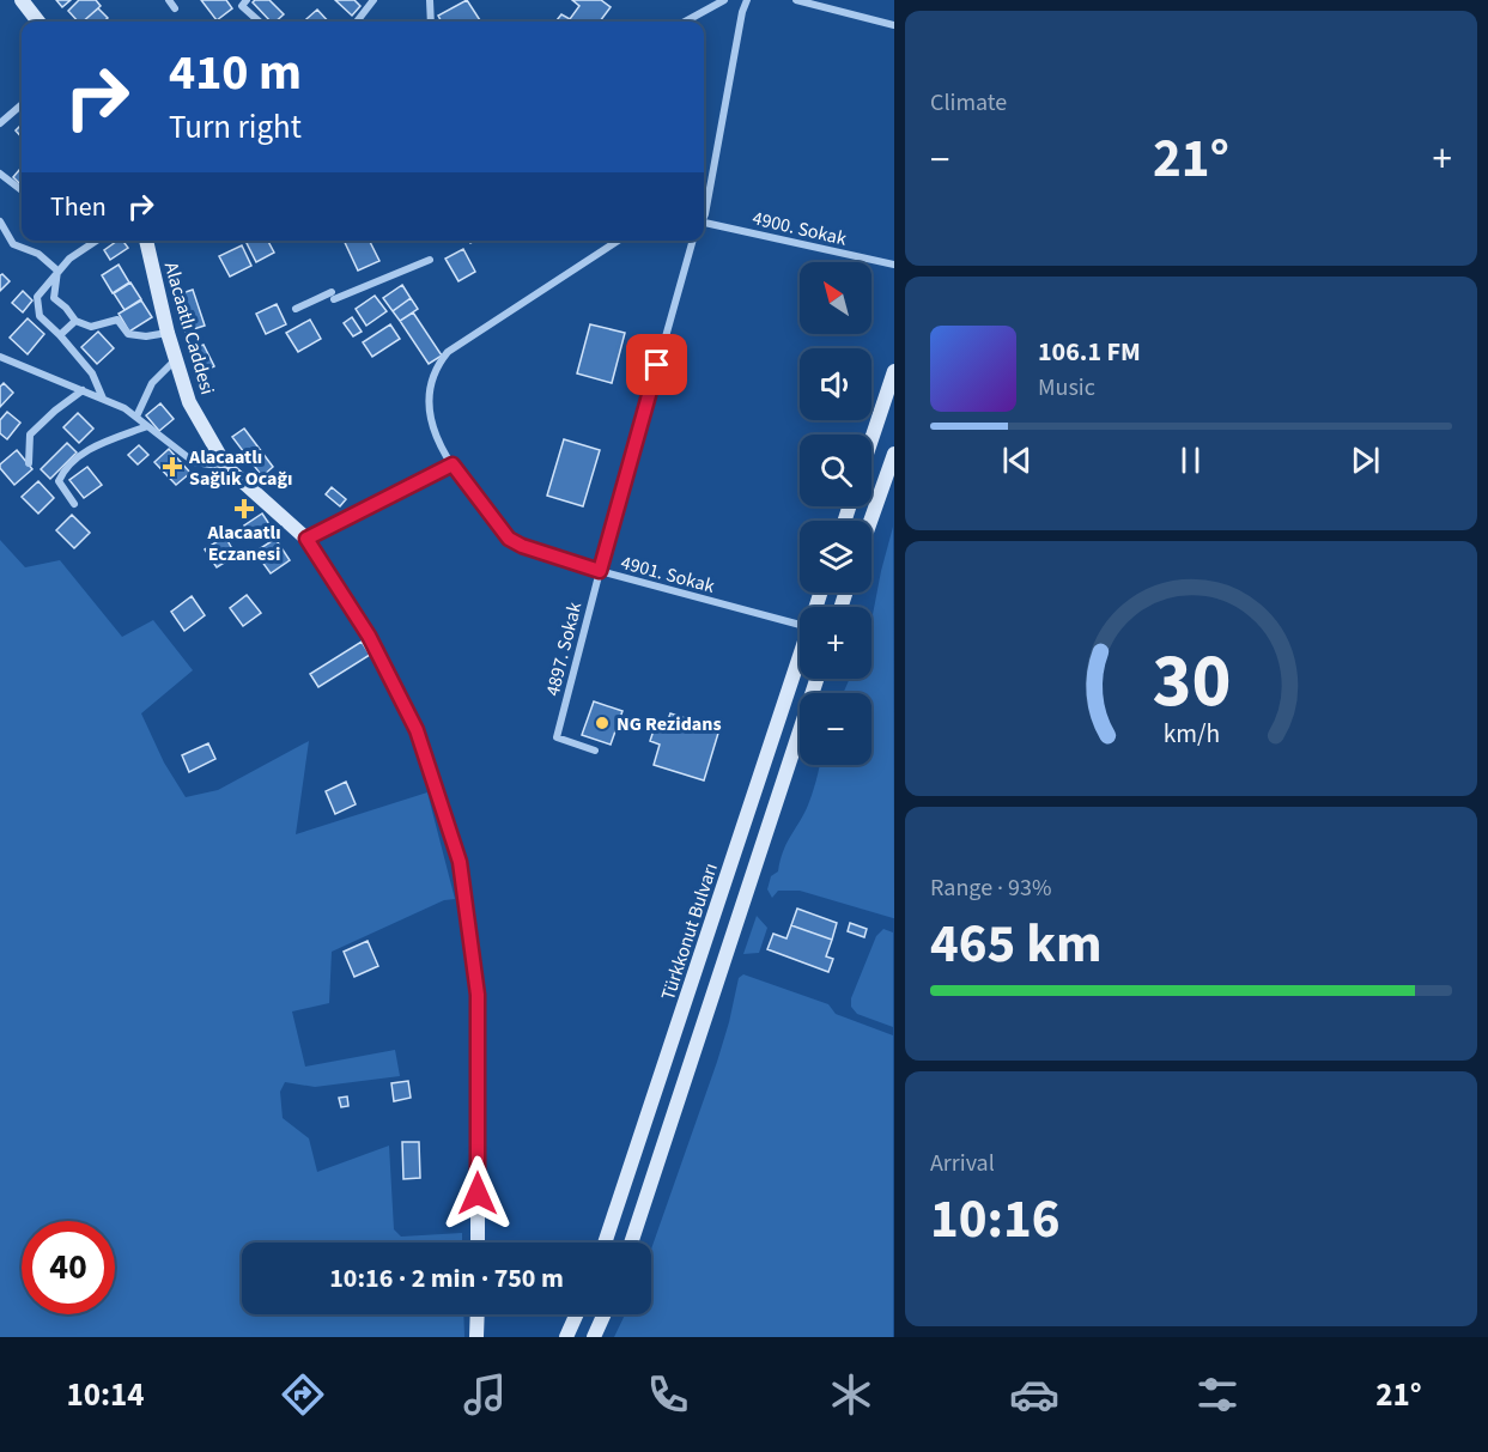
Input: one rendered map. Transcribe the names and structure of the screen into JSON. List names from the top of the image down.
{
  "streets": {
    "street": [
      "4900. Sokak",
      "Alacaatlı Caddesi",
      "4901. Sokak",
      "4897. Sokak",
      "Türkkonut Bulvarı"
    ]
  },
  "crossings": [
    ["4901. Sokak", "4897. Sokak"]
  ],
  "places": {
    "health": ["Alacaatlı Sağlık Ocağı", "Alacaatlı Eczanesi"],
    "other": ["NG Rezidans"]
  },
  "north": "top left",
  "page": {
    "tile": [
      "Climate",
      ["Range · 93%", "465 km"],
      ["Arrival", "10:16"]
    ],
    "turn": ["410 m", "Turn right"],
    "heat": ["−", "21°", "+"],
    "then": "Then",
    "map_buttons": ["+", "−"],
    "song": ["106.1 FM", "Music"],
    "limit": "40",
    "trip": "10:16 · 2 min · 750 m",
    "tabs": ["10:14", "21°"],
    "gauge": ["30", "km/h"]
  }
}
